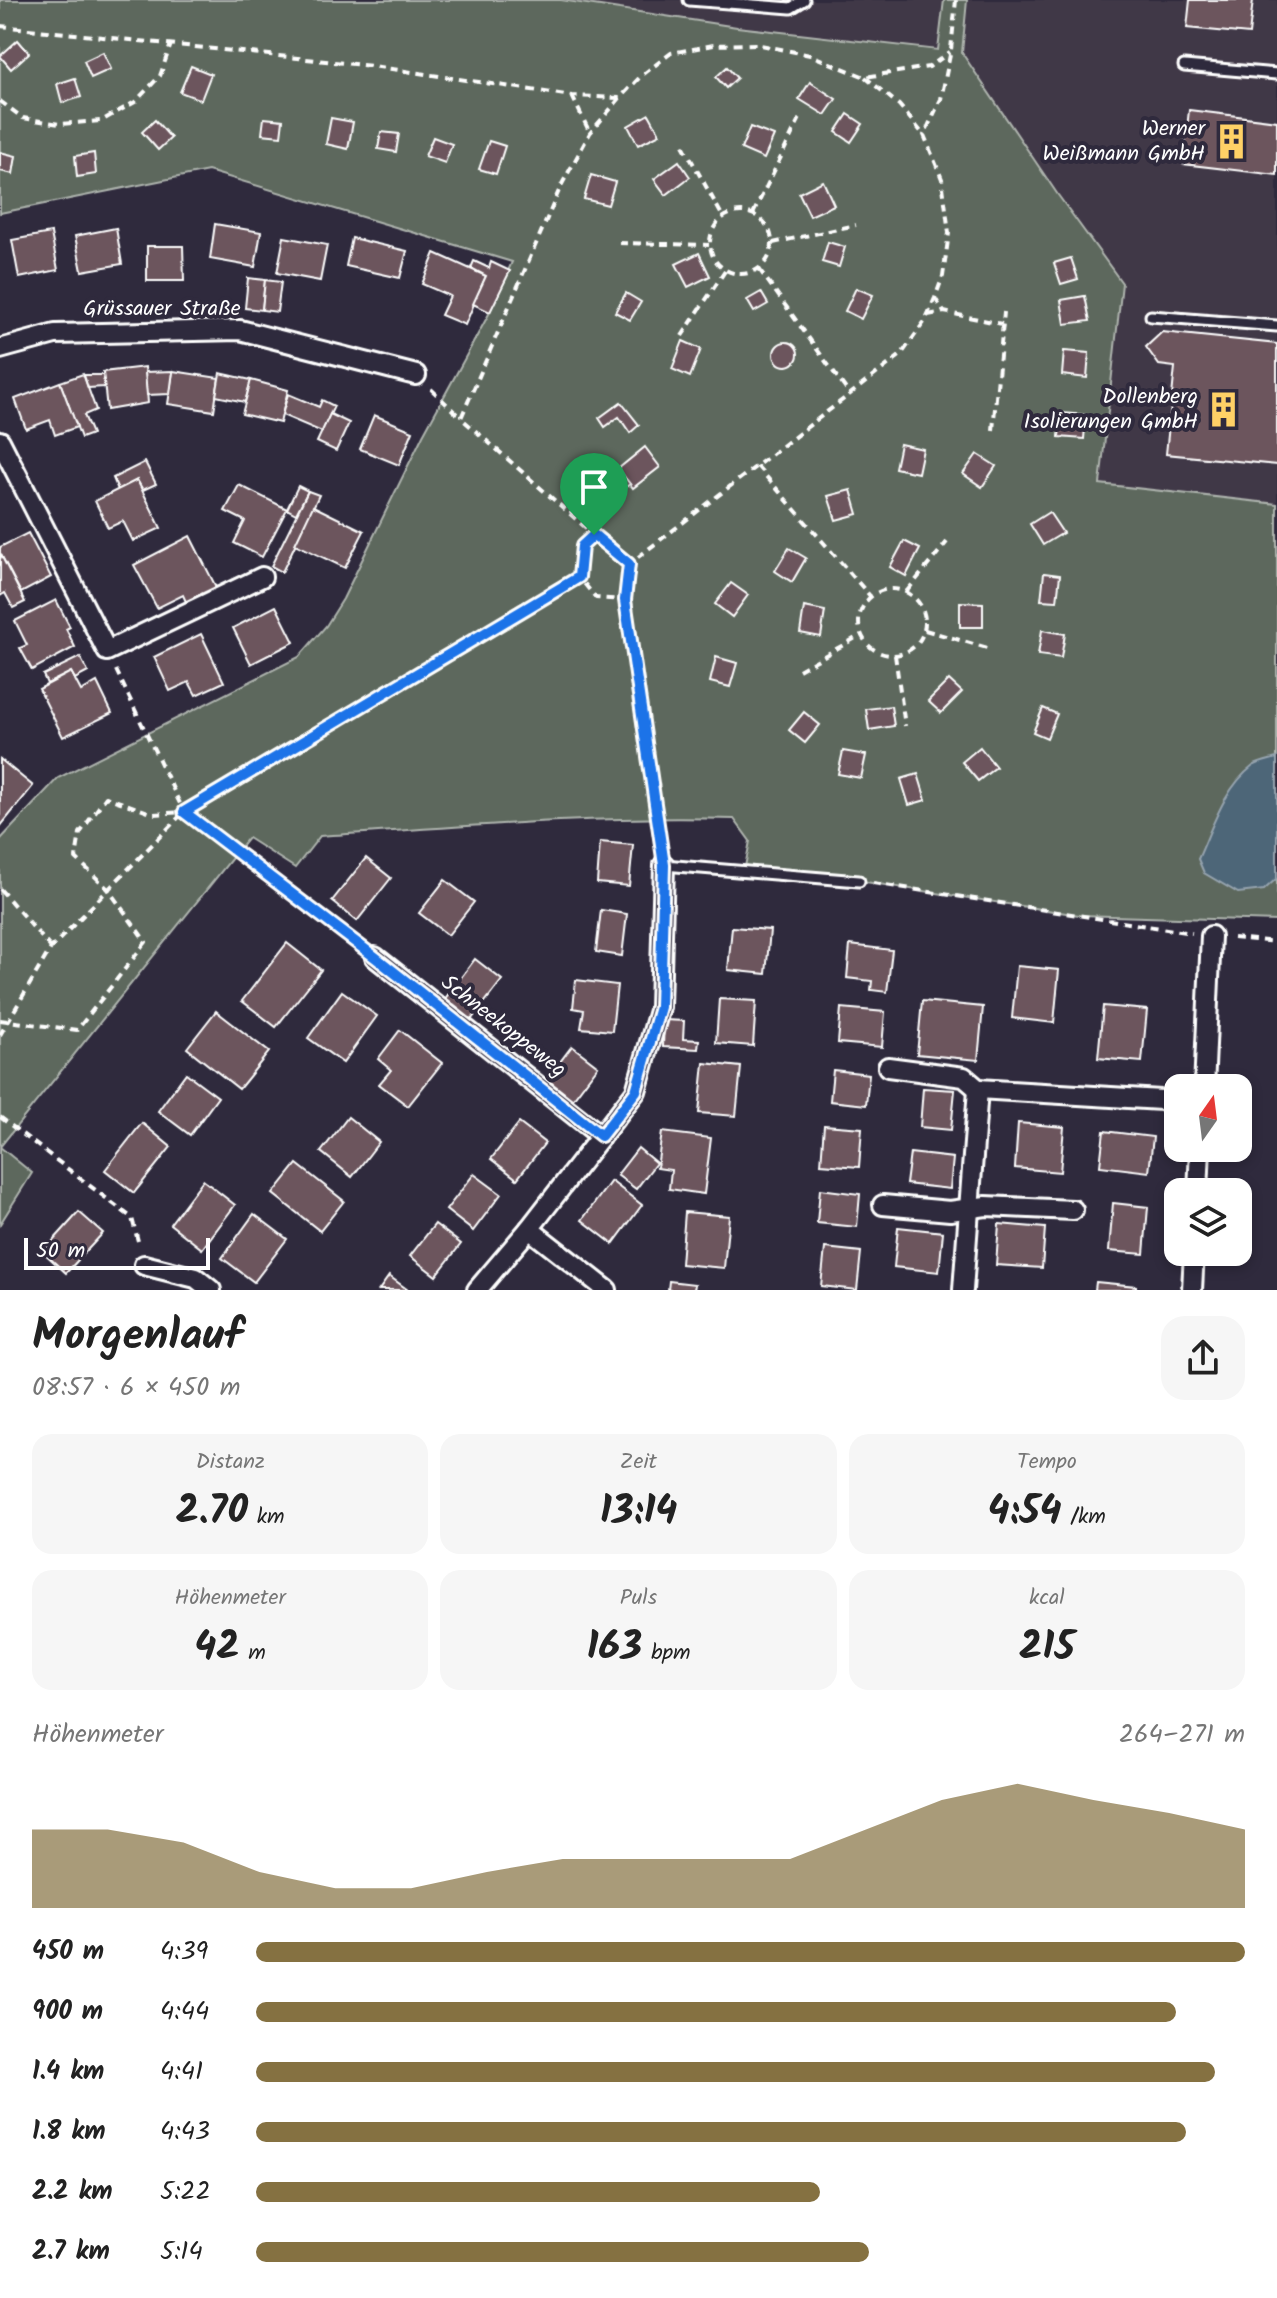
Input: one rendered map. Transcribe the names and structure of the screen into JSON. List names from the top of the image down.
{
  "streets": {
    "street": ["Grüssauer Straße", "Schneekoppeweg"]
  },
  "places": {
    "building": ["Werner Weißmann GmbH", "Dollenberg Isolierungen GmbH"]
  },
  "scale_bar": "50 m",
  "north": "top",
  "page": {
    "scale": "50 m",
    "heading": ["Morgenlauf", "08:57 · 6 × 450 m"],
    "stats": [
      ["Distanz", "2.70 km"],
      ["Zeit", "13:14"],
      ["Tempo", "4:54 /km"],
      ["Höhenmeter", "42 m"],
      ["Puls", "163 bpm"],
      ["kcal", "215"]
    ],
    "chart": ["Höhenmeter", "264–271 m"],
    "list": [
      {
        "name": "450 m",
        "note": "4:39"
      },
      {
        "name": "900 m",
        "note": "4:44"
      },
      {
        "name": "1.4 km",
        "note": "4:41"
      },
      {
        "name": "1.8 km",
        "note": "4:43"
      },
      {
        "name": "2.2 km",
        "note": "5:22"
      },
      {
        "name": "2.7 km",
        "note": "5:14"
      }
    ]
  }
}
